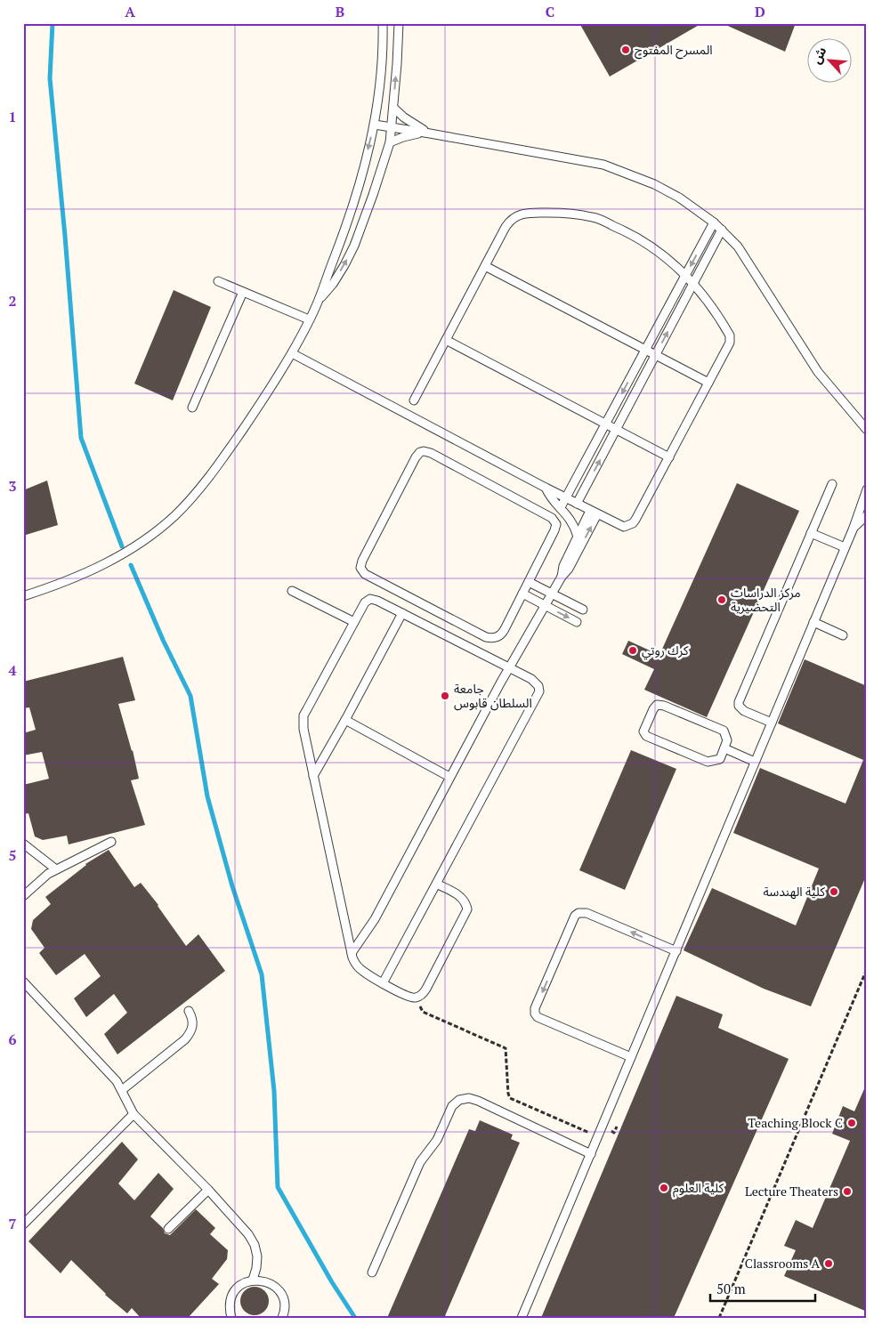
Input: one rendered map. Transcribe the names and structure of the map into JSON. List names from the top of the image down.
{
  "places": [
    "المسرح المفتوح",
    "مركز الدراسات التحضيرية",
    "كرك روتي",
    "جامعة السلطان قابوس",
    "كلية الهندسة",
    "Teaching Block C",
    "كلية العلوم",
    "Lecture Theaters",
    "Classrooms A"
  ],
  "scale_bar": "50 m",
  "north": "top left",
  "grid": {
    "columns": [
      "A",
      "B",
      "C",
      "D"
    ],
    "rows": [
      "1",
      "2",
      "3",
      "4",
      "5",
      "6",
      "7"
    ]
  }
}
